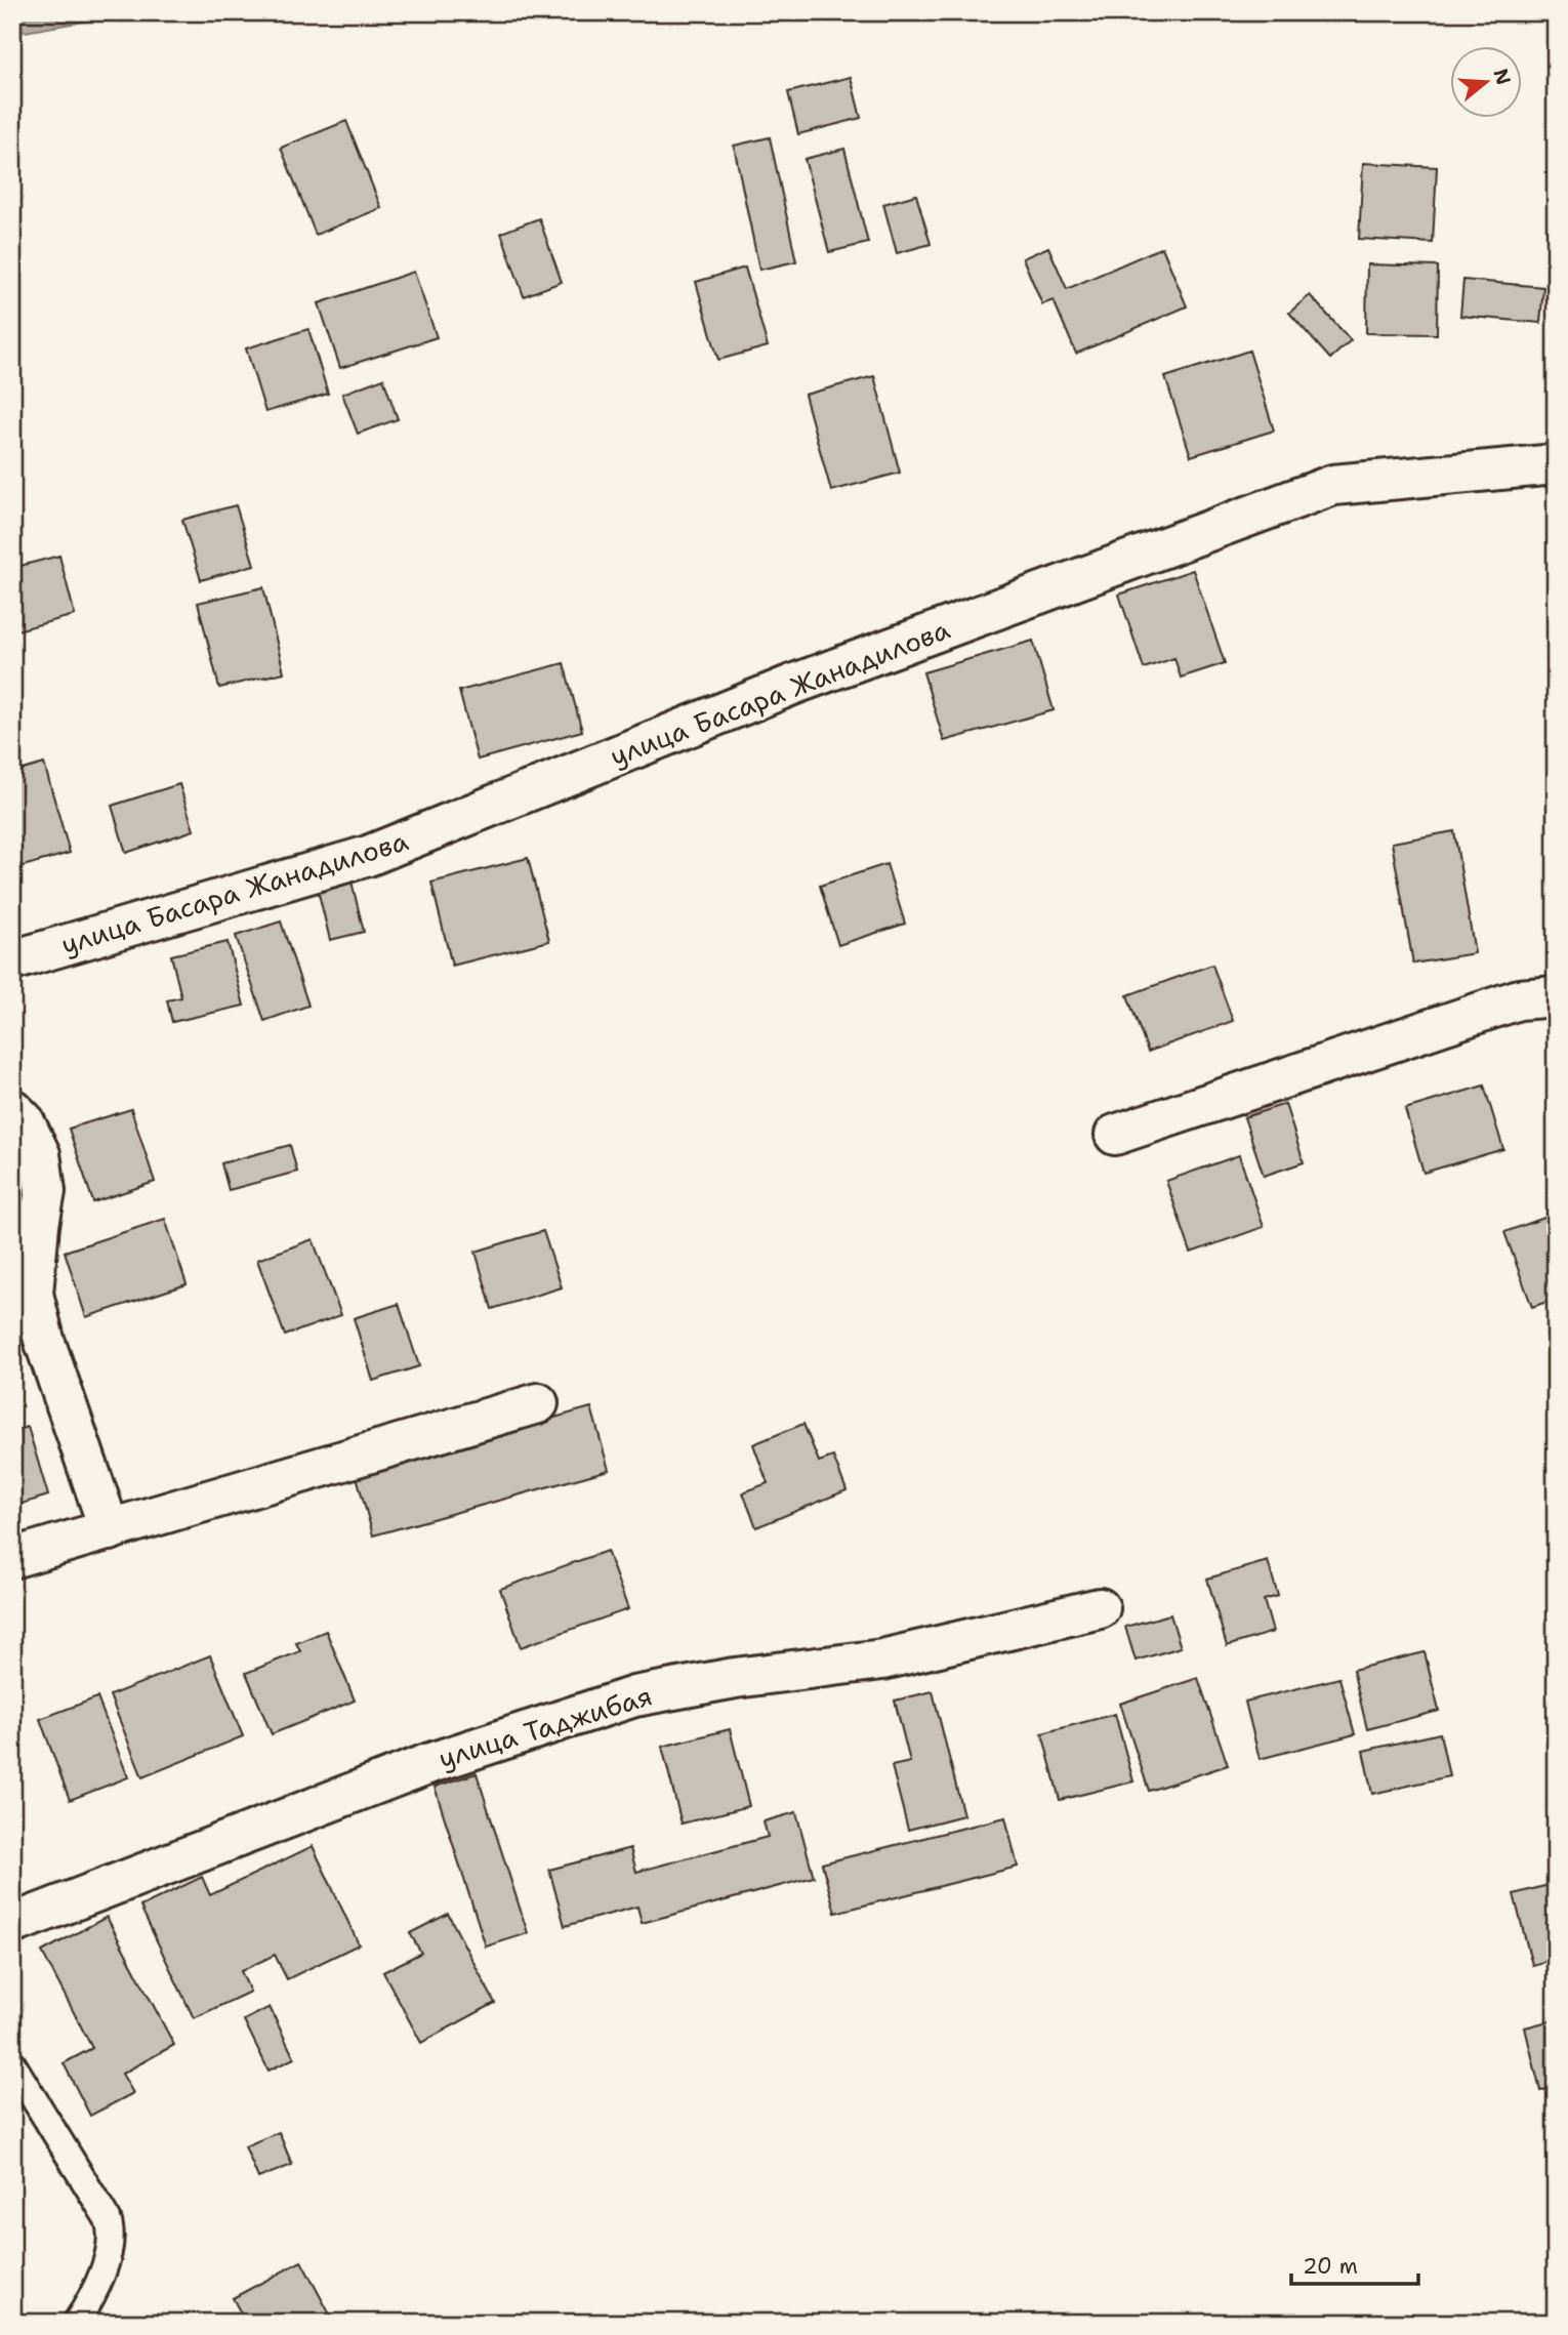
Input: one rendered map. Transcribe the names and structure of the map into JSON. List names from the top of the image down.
{
  "streets": {
    "street": ["улица Басара Жанадилова", "улица Таджибая"]
  },
  "scale_bar": "20 m",
  "north": "right"
}
